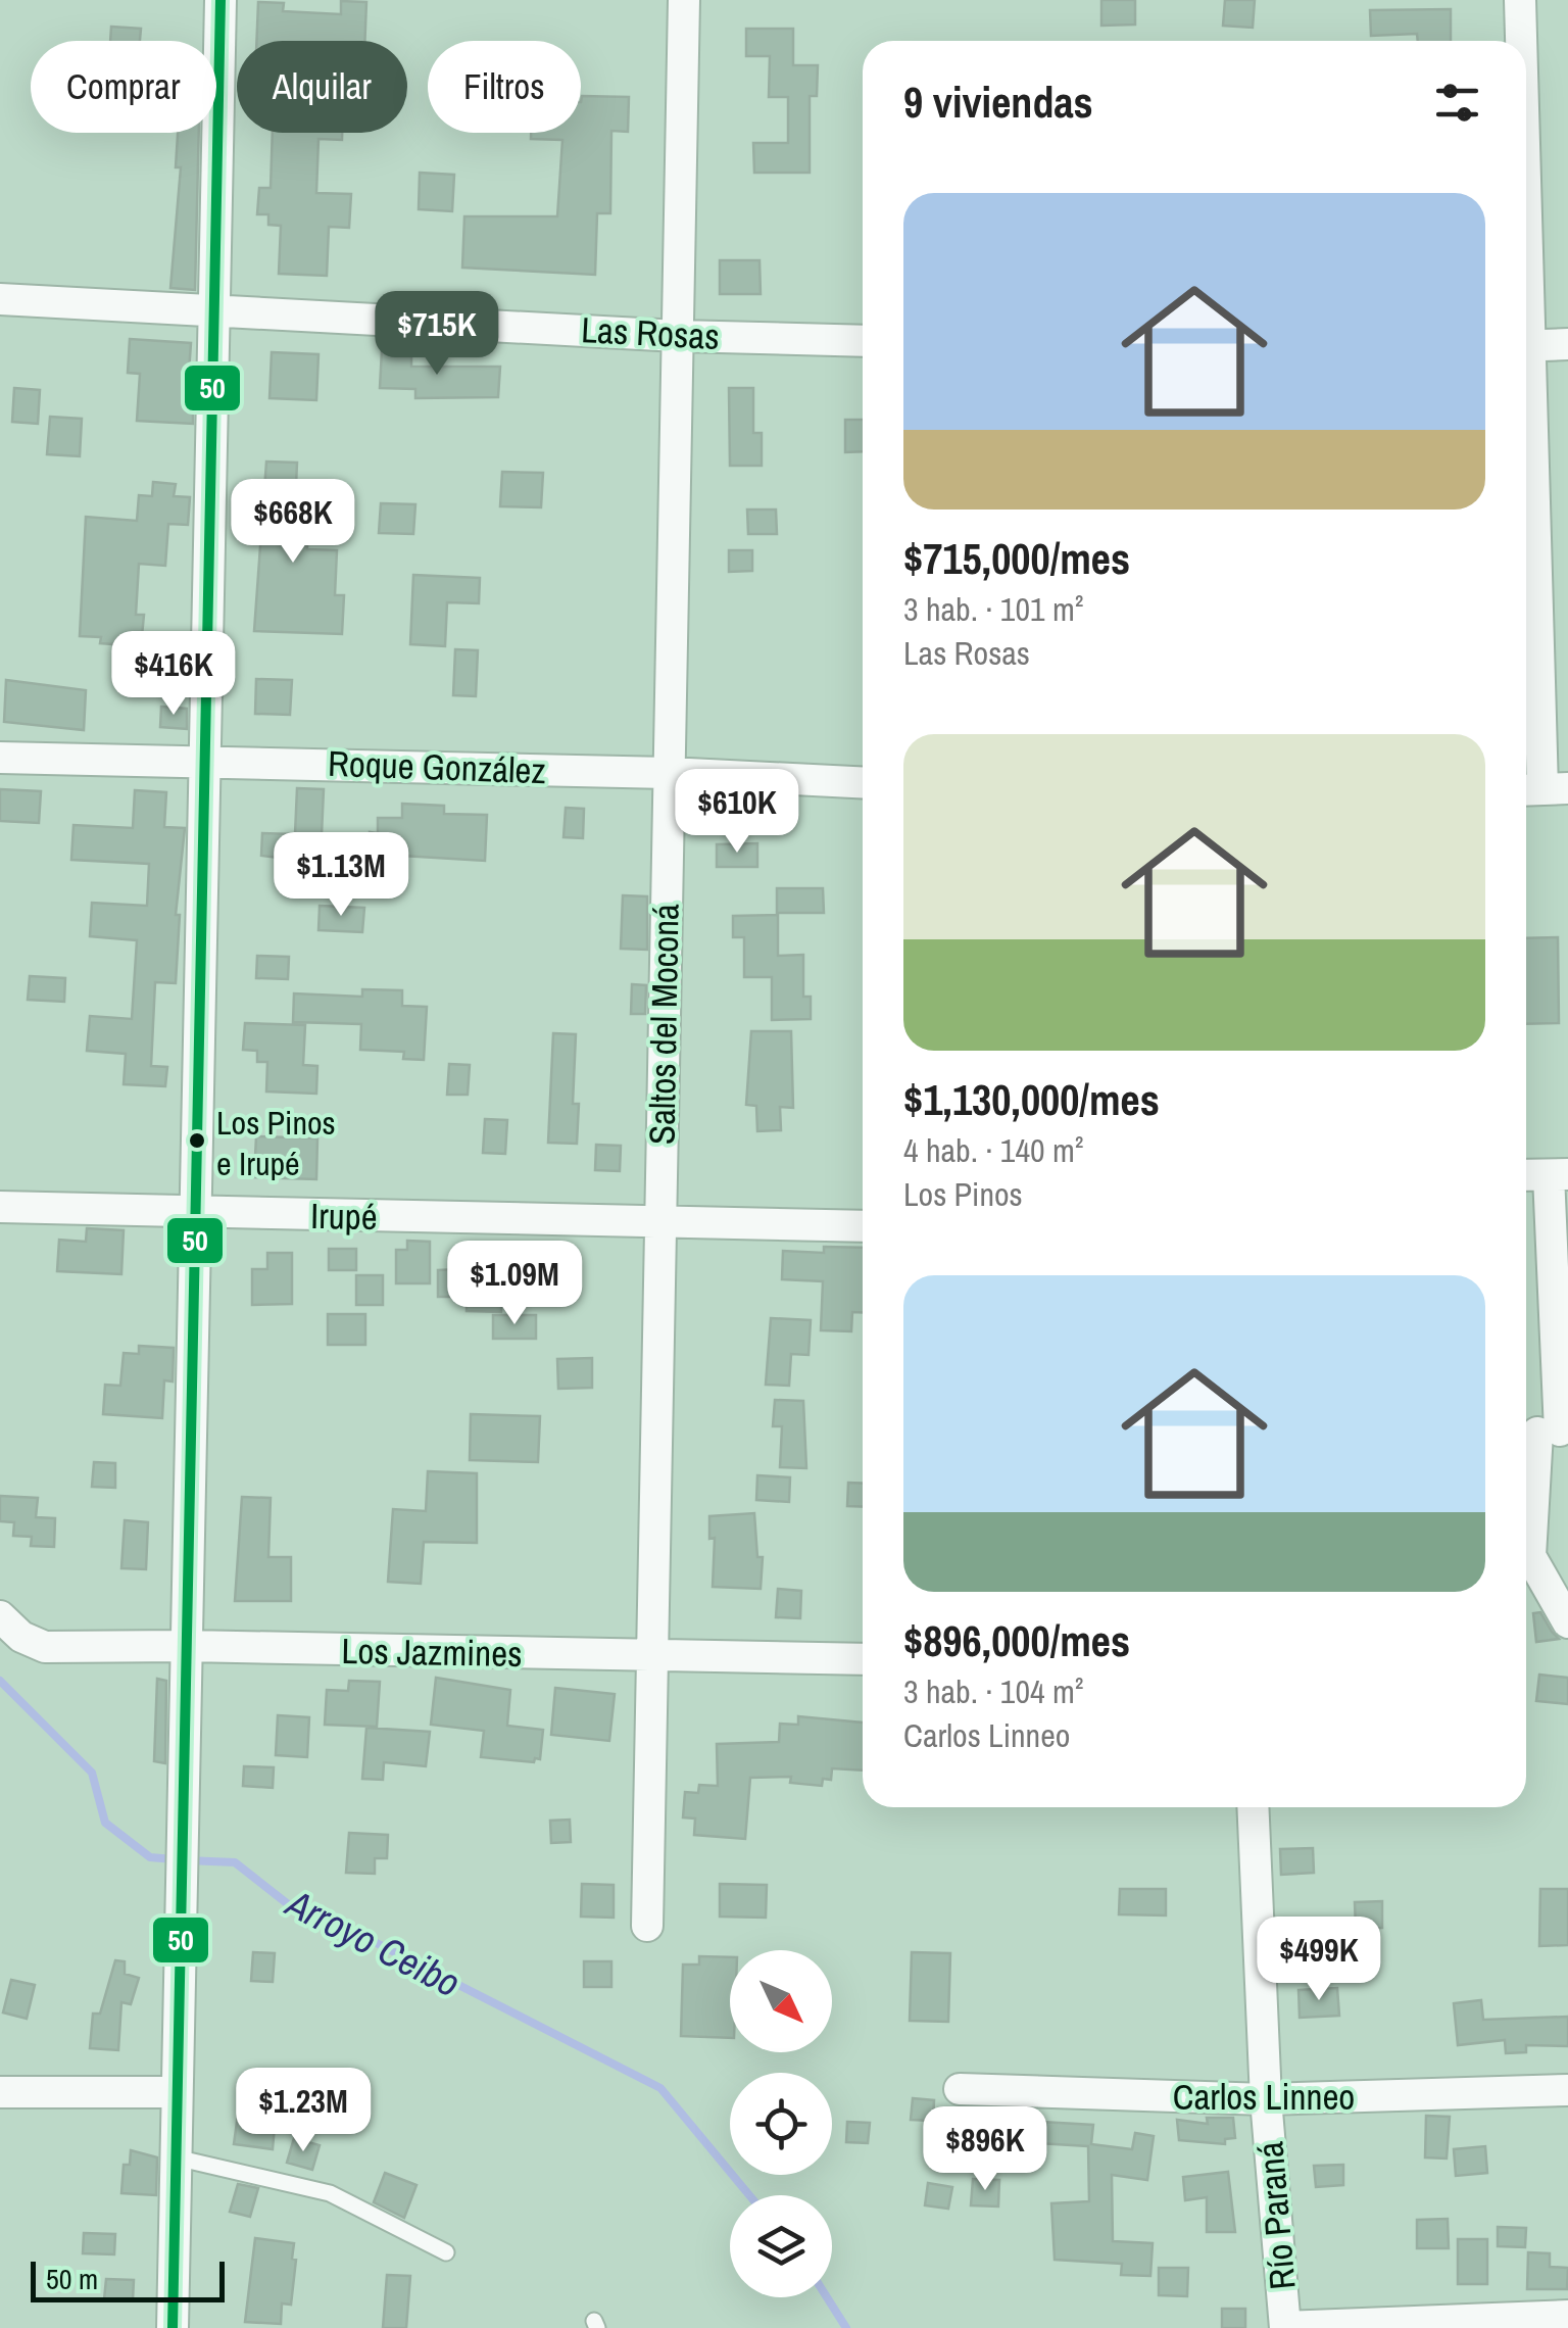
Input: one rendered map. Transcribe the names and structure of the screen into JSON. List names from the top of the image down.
{
  "streets": {
    "street": [
      "Las Rosas",
      "Roque González",
      "Saltos del Moconá",
      "Irupé",
      "Los Jazmines",
      "Carlos Linneo",
      "Río Paraná"
    ]
  },
  "crossings": [
    ["Las Rosas", "Saltos del Moconá"],
    ["Roque González", "Saltos del Moconá"],
    ["Saltos del Moconá", "Irupé"],
    ["Saltos del Moconá", "Los Jazmines"],
    ["Carlos Linneo", "Río Paraná"]
  ],
  "water": ["Arroyo Ceibo"],
  "places": ["Los Pinos e Irupé"],
  "lines": ["transit line 50"],
  "scale_bar": "50 m",
  "north": "bottom right",
  "page": {
    "chip": ["Comprar", "Alquilar", "Filtros"],
    "heading": "9 viviendas",
    "list": [
      {
        "name": "$715,000/mes",
        "note": "3 hab. · 101 m² · Las Rosas"
      },
      {
        "name": "$1,130,000/mes",
        "note": "4 hab. · 140 m² · Los Pinos"
      },
      {
        "name": "$896,000/mes",
        "note": "3 hab. · 104 m² · Carlos Linneo"
      }
    ],
    "price": [
      "$715K",
      "$668K",
      "$416K",
      "$610K",
      "$1.13M",
      "$1.09M",
      "$499K",
      "$1.23M",
      "$896K"
    ],
    "scale": "50 m"
  }
}
